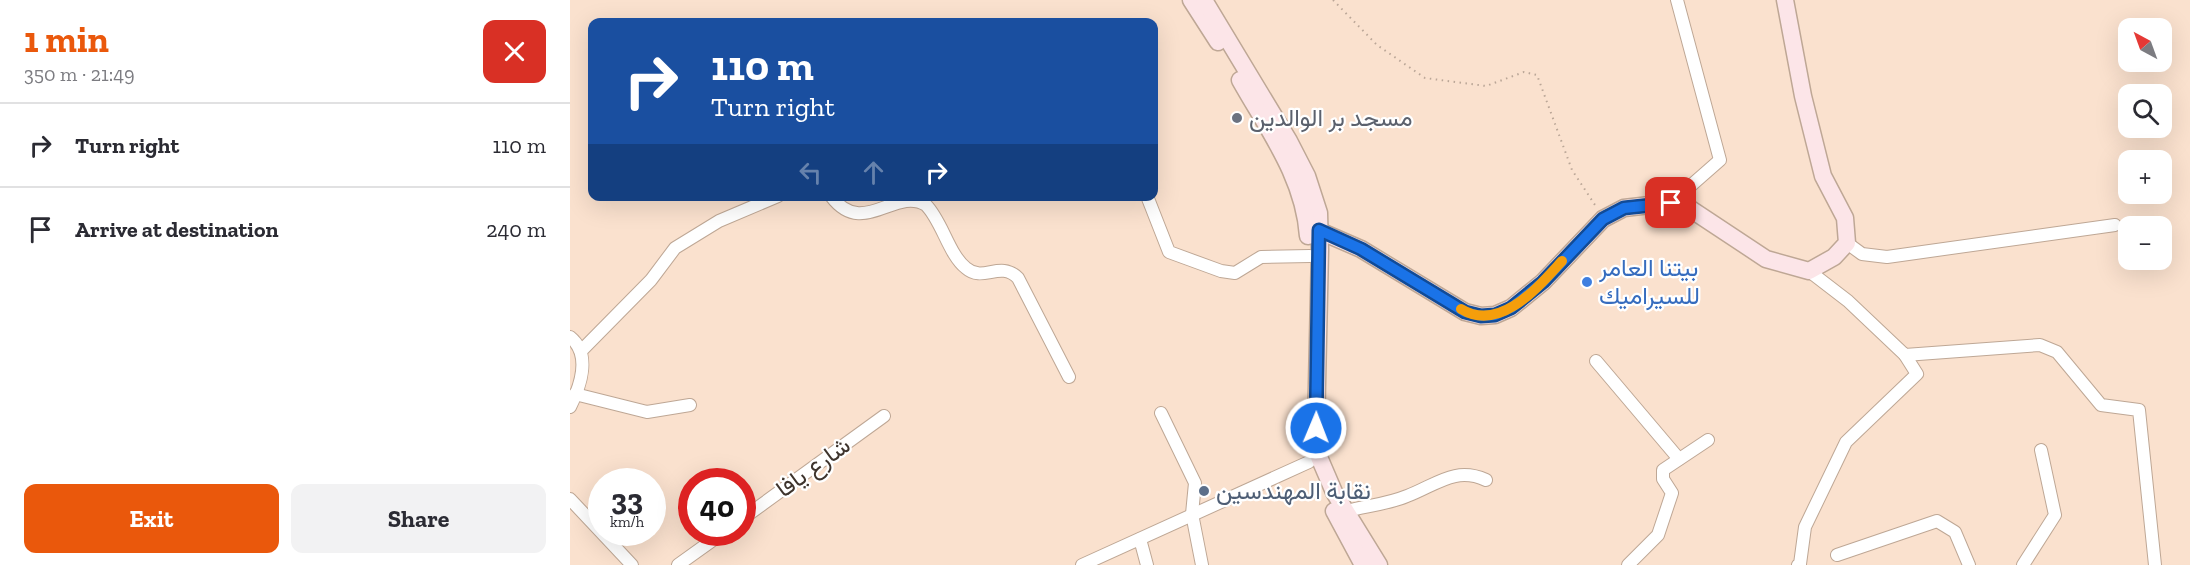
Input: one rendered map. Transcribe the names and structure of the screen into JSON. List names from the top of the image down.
{
  "streets": {
    "street": ["شارع يافا"]
  },
  "places": ["مسجد بر الوالدين", "بيتنا العامر للسيراميك", "نقابة المهندسين"],
  "north": "top left",
  "page": {
    "heading": ["1 min", "350 m · 21:49"],
    "map_buttons": ["+", "−"],
    "turn": ["110 m", "Turn right"],
    "list": [
      {
        "name": "Turn right",
        "value": "110 m"
      },
      {
        "name": "Arrive at destination",
        "value": "240 m"
      }
    ],
    "speed": "33 km/h",
    "limit": "40",
    "buttons": ["Exit", "Share"]
  }
}
